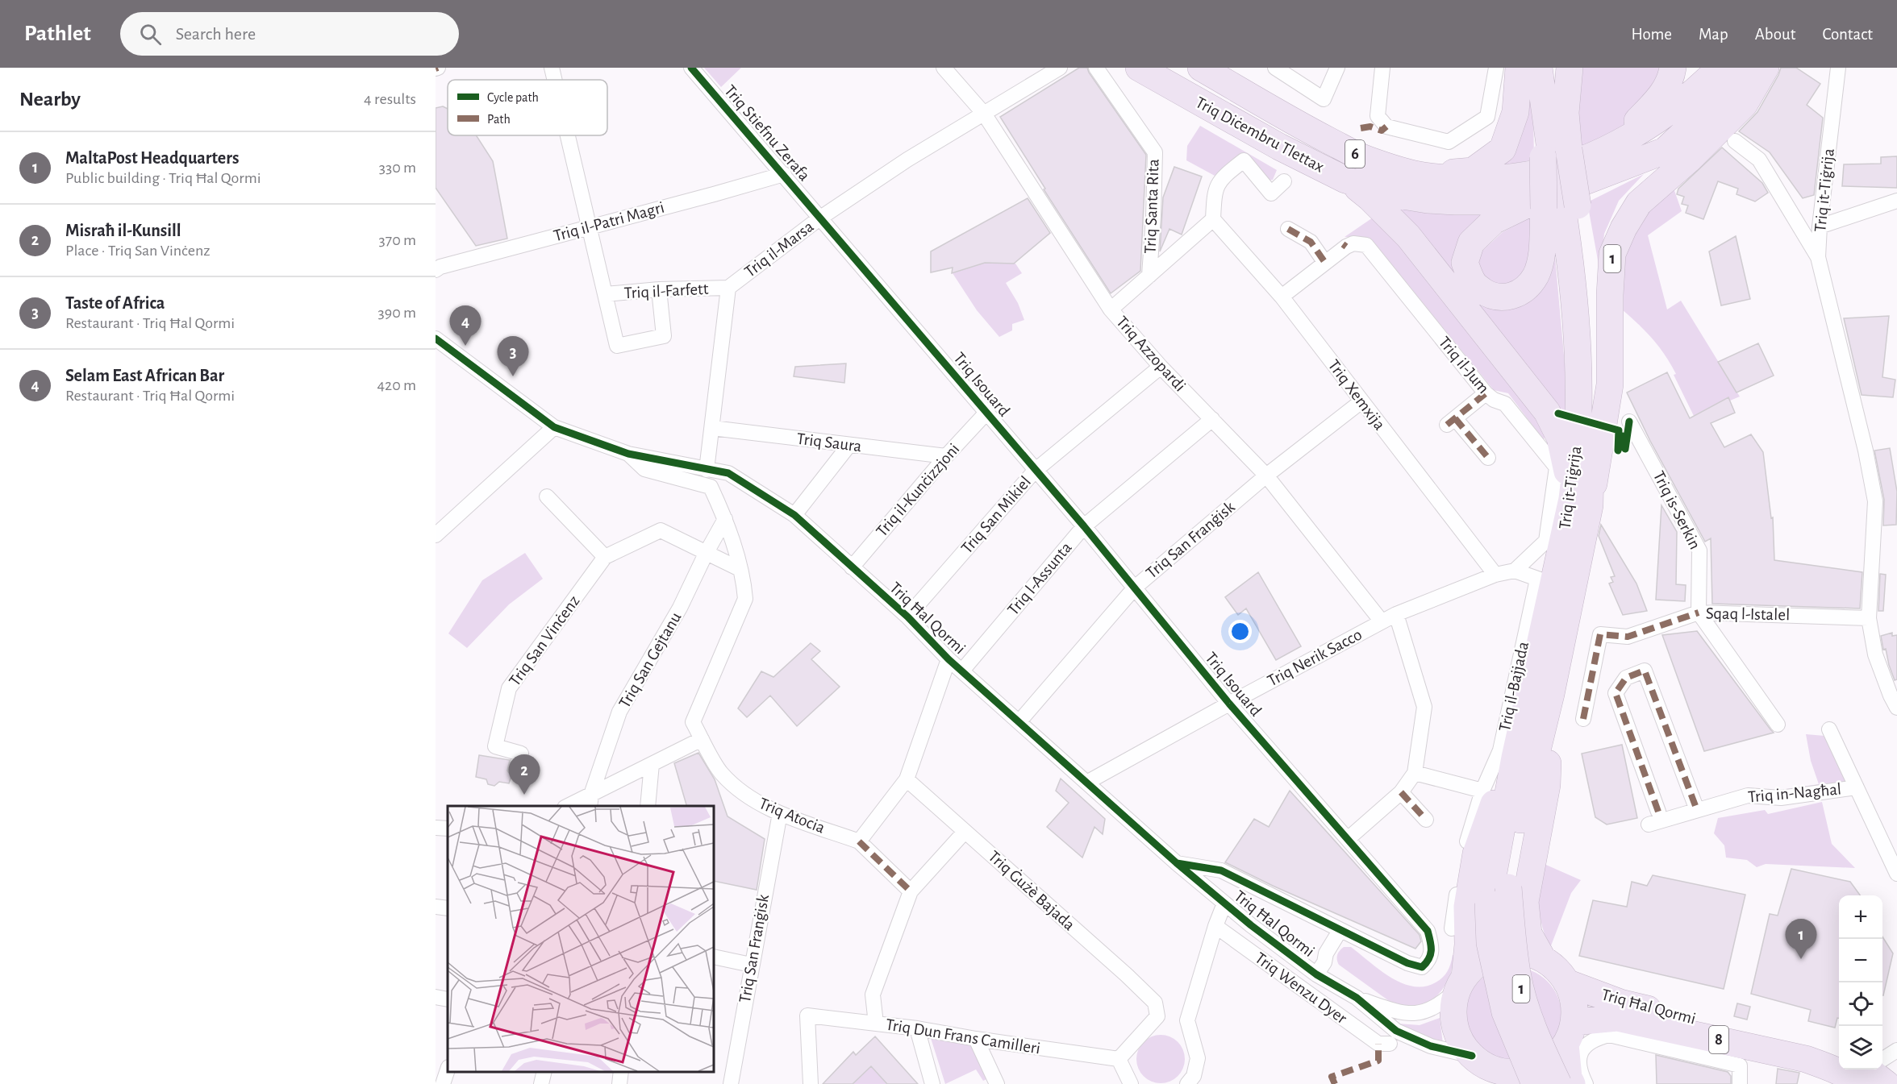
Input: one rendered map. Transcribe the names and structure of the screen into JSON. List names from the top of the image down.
{
  "streets": {
    "highway": [
      "Triq Diċembru Tlettax",
      "6",
      "Triq it-Tiġrija",
      "1",
      "Triq Ħal Qormi",
      "8"
    ],
    "street": [
      "Triq Stiefnu Zerafa",
      "Triq Santa Rita",
      "Triq il-Patri Magri",
      "Triq il-Marsa",
      "Triq il-Farfett",
      "Triq Azzopardi",
      "Triq il-Jum",
      "Triq Isouard",
      "Triq Xemxija",
      "Triq Saura",
      "Triq il-Kunċizzjoni",
      "Triq is-Serkin",
      "Triq San Mikiel",
      "Triq San Franġisk",
      "Triq l-Assunta",
      "Sqaq l-Istalel",
      "Triq San Vinċenz",
      "Triq Nerik Sacco",
      "Triq San Gejtanu",
      "Triq il-Bajjada",
      "Triq in-Nagħal",
      "Triq Atocia",
      "Triq Ġużè Bajada",
      "Triq Wenzu Dyer",
      "Triq Dun Frans Camilleri"
    ]
  },
  "crossings": [
    ["Triq Stiefnu Zerafa", "Triq il-Patri Magri"],
    ["Triq Stiefnu Zerafa", "Triq il-Marsa"],
    ["Triq Stiefnu Zerafa", "Triq Isouard"],
    ["Triq Diċembru Tlettax", "Triq it-Tiġrija"],
    ["Triq it-Tiġrija", "1"],
    ["Triq it-Tiġrija", "Sqaq l-Istalel"],
    ["Triq it-Tiġrija", "Triq il-Bajjada"],
    ["Triq il-Patri Magri", "Triq il-Farfett"],
    ["Triq il-Marsa", "Triq il-Farfett"],
    ["Triq il-Marsa", "Triq Azzopardi"],
    ["Triq il-Marsa", "Triq Isouard"],
    ["Triq il-Marsa", "Triq Saura"],
    ["Triq il-Marsa", "Triq Ħal Qormi"],
    ["Triq Azzopardi", "Triq San Mikiel"],
    ["Triq Azzopardi", "Triq San Franġisk"],
    ["Triq Azzopardi", "Triq l-Assunta"],
    ["Triq Azzopardi", "Triq Nerik Sacco"],
    ["Triq il-Jum", "Triq Xemxija"],
    ["Triq il-Jum", "Triq Nerik Sacco"],
    ["Triq Isouard", "Triq il-Kunċizzjoni"],
    ["Triq Isouard", "Triq San Mikiel"],
    ["Triq Isouard", "Triq San Franġisk"],
    ["Triq Isouard", "Triq l-Assunta"],
    ["Triq Isouard", "Triq Ħal Qormi"],
    ["Triq Isouard", "Triq Nerik Sacco"],
    ["Triq Xemxija", "Triq San Franġisk"],
    ["Triq Xemxija", "Triq Nerik Sacco"],
    ["Triq Saura", "Triq il-Kunċizzjoni"],
    ["Triq il-Kunċizzjoni", "Triq Ħal Qormi"],
    ["Triq is-Serkin", "Sqaq l-Istalel"],
    ["Triq San Mikiel", "Triq Ħal Qormi"],
    ["Triq San Franġisk", "Triq Ħal Qormi"],
    ["Triq San Franġisk", "Triq Atocia"],
    ["Triq l-Assunta", "Triq Ħal Qormi"],
    ["Triq Ħal Qormi", "Triq Nerik Sacco"],
    ["Triq Ħal Qormi", "Triq Atocia"],
    ["Triq Ħal Qormi", "8"],
    ["Triq San Vinċenz", "Triq San Gejtanu"],
    ["Triq San Vinċenz", "Triq Atocia"],
    ["Triq San Gejtanu", "Triq Atocia"],
    ["Triq Ġużè Bajada", "Triq Dun Frans Camilleri"]
  ],
  "legend": ["Cycle path", "Path"],
  "page": {
    "header": "Pathlet",
    "search": "Search here",
    "nav": [
      "Home",
      "Map",
      "About",
      "Contact"
    ],
    "heading": ["Nearby", "4 results"],
    "list": [
      {
        "mark": "1",
        "name": "MaltaPost Headquarters",
        "note": "Public building · Triq Ħal Qormi",
        "value": "330 m"
      },
      {
        "mark": "2",
        "name": "Misraħ il-Kunsill",
        "note": "Place · Triq San Vinċenz",
        "value": "370 m"
      },
      {
        "mark": "3",
        "name": "Taste of Africa",
        "note": "Restaurant · Triq Ħal Qormi",
        "value": "390 m"
      },
      {
        "mark": "4",
        "name": "Selam East African Bar",
        "note": "Restaurant · Triq Ħal Qormi",
        "value": "420 m"
      }
    ],
    "pins": [
      "4",
      "3",
      "2",
      "1"
    ],
    "map_buttons": ["+", "−"]
  }
}
